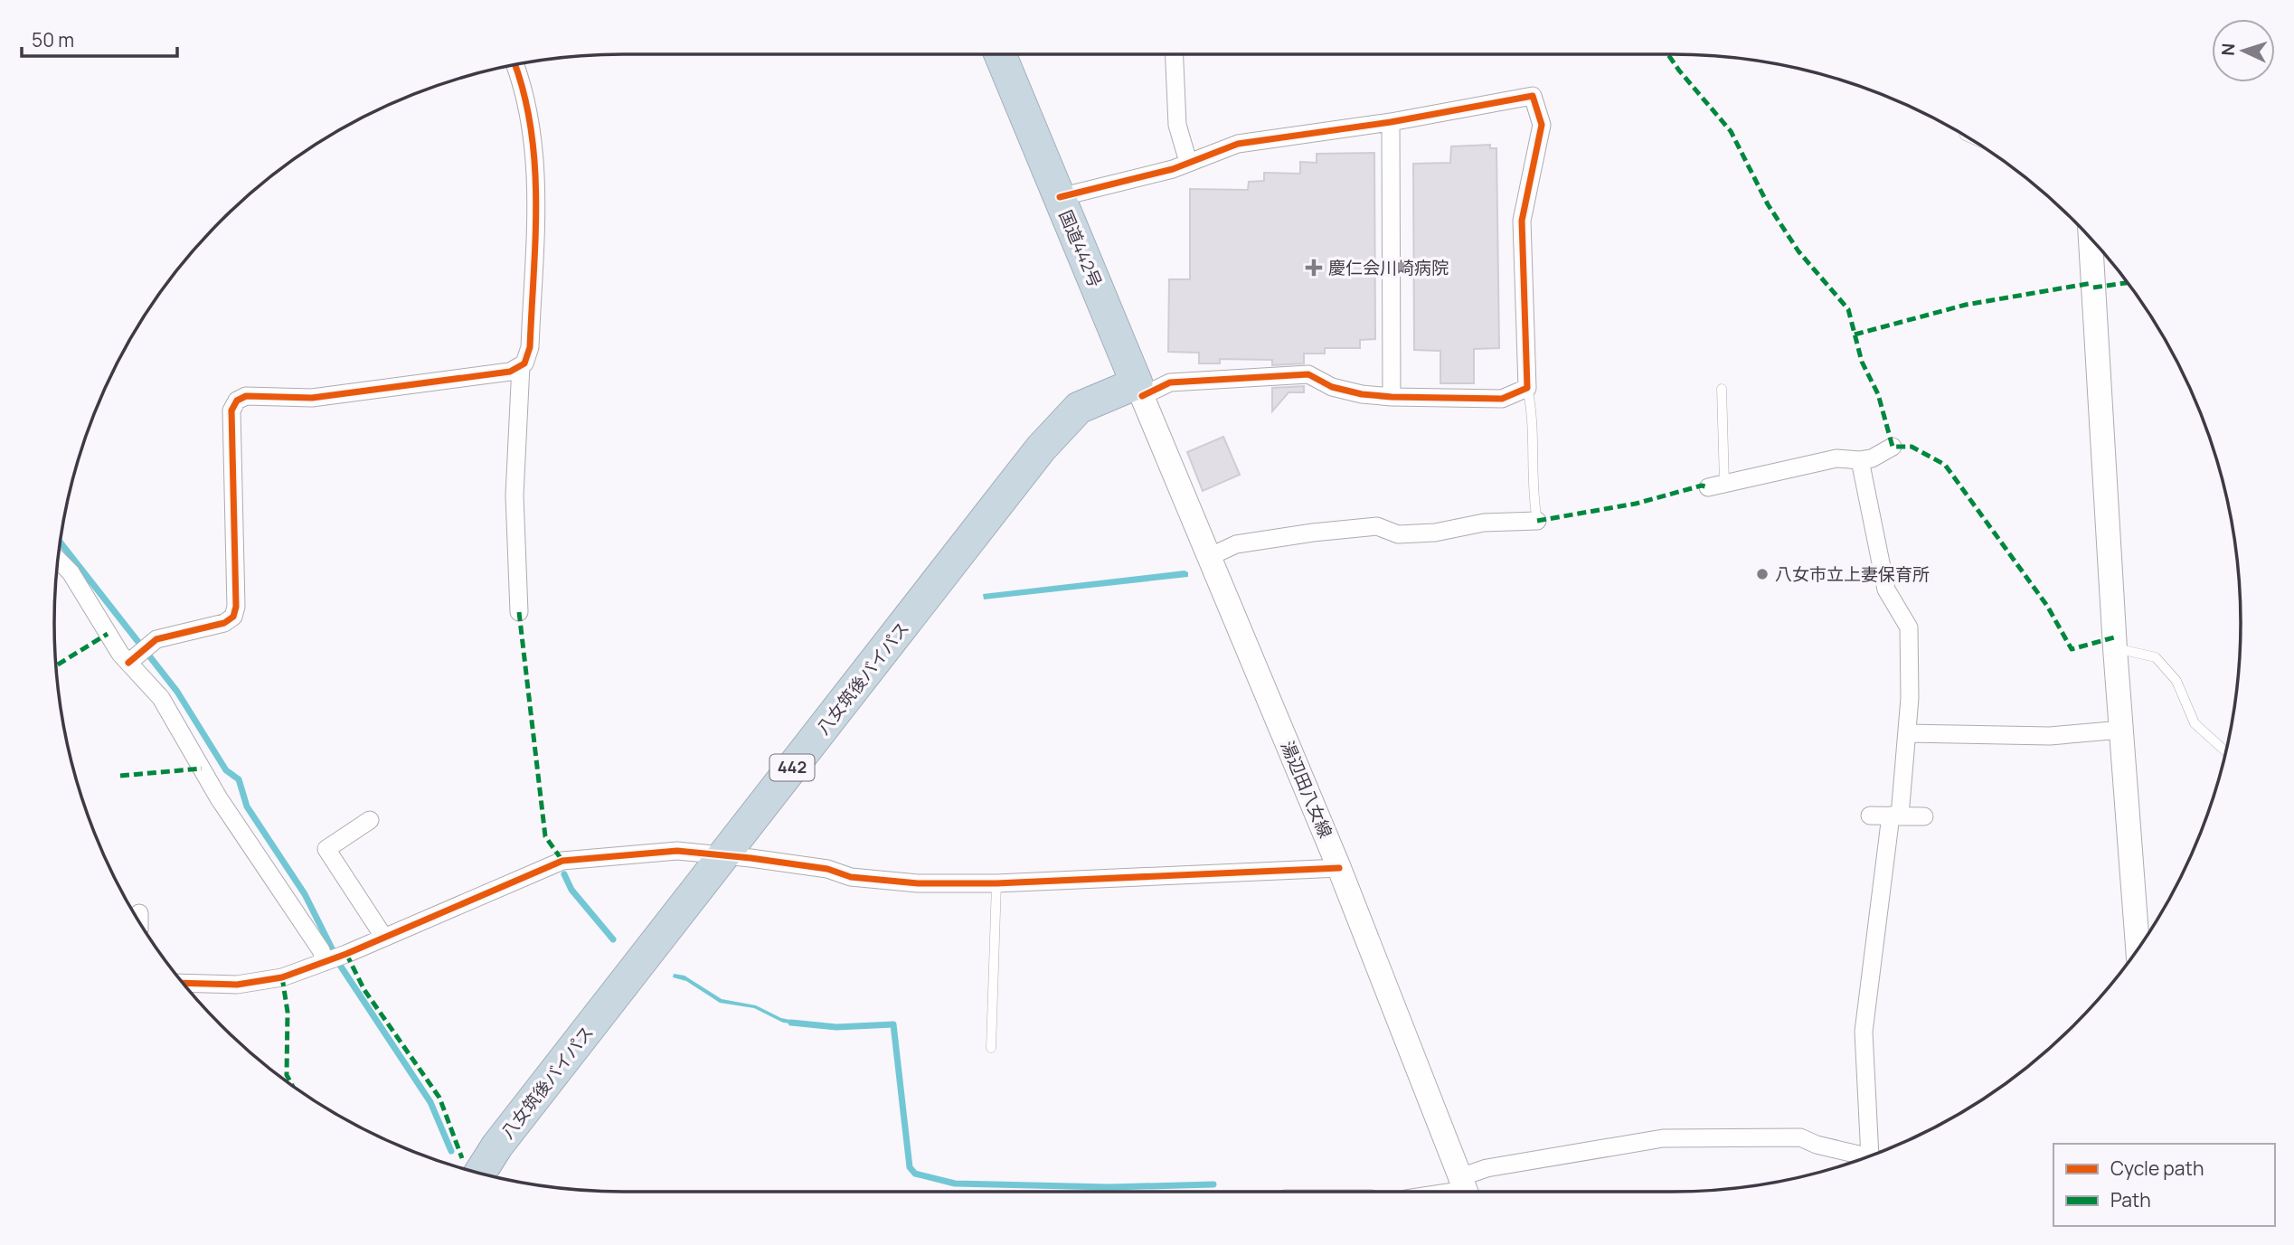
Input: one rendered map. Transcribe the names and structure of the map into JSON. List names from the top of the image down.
{
  "streets": {
    "highway": ["国道442号", "八女筑後バイパス", "442"],
    "main road": ["湯辺田八女線"]
  },
  "crossings": [
    ["国道442号", "八女筑後バイパス"],
    ["国道442号", "湯辺田八女線"],
    ["八女筑後バイパス", "湯辺田八女線"]
  ],
  "places": {
    "health": ["慶仁会川崎病院"],
    "other": ["八女市立上妻保育所"]
  },
  "legend": ["Cycle path", "Path"],
  "scale_bar": "50 m",
  "north": "left"
}
